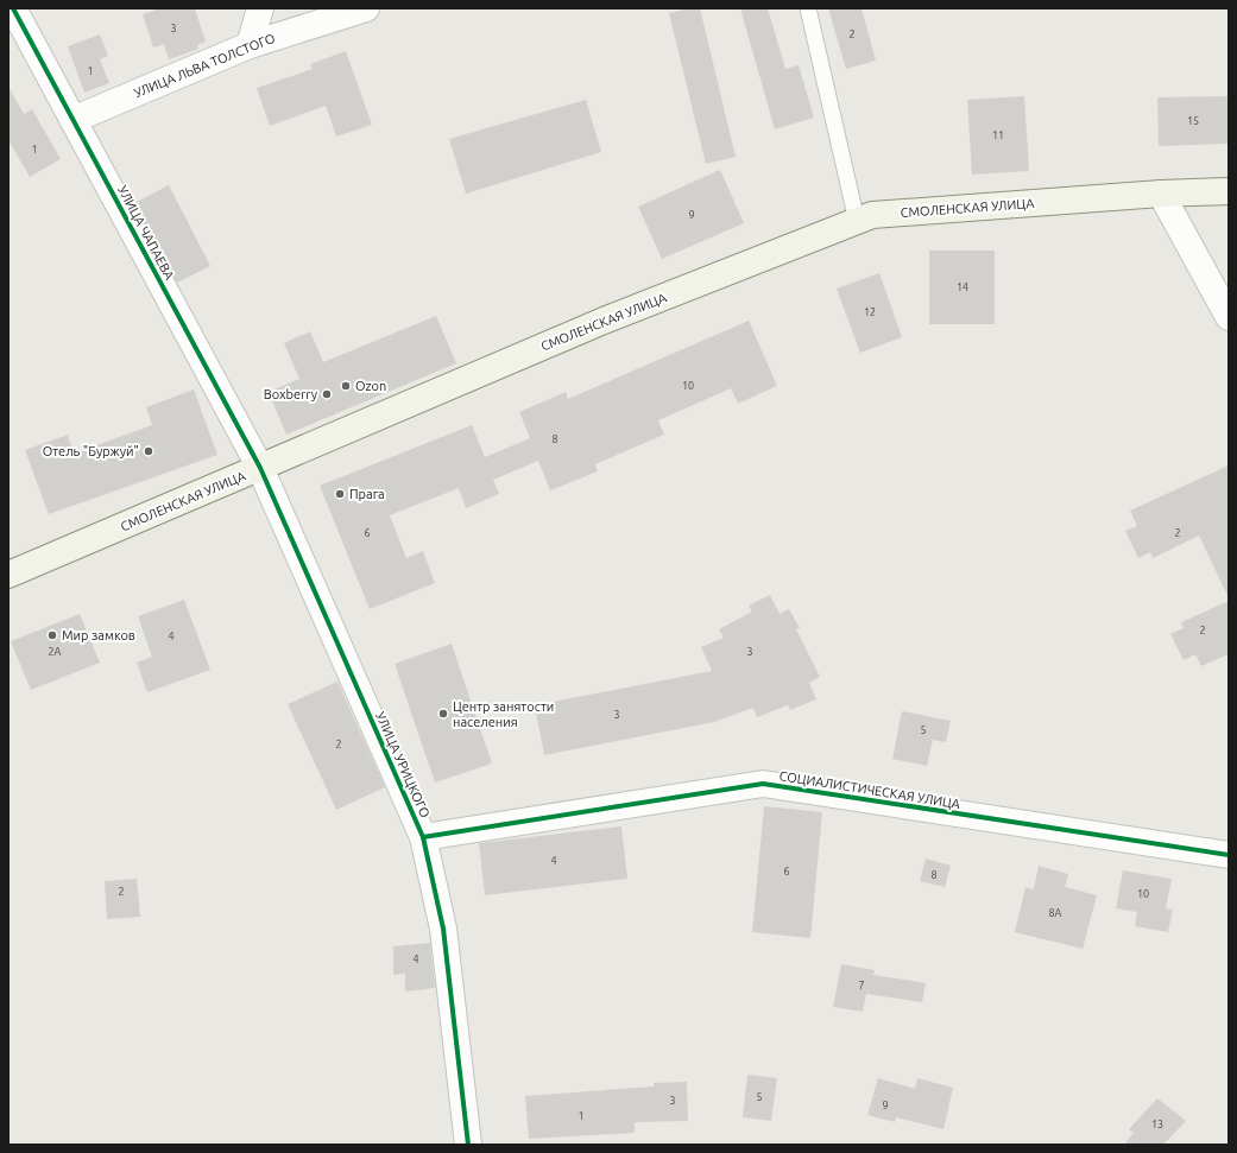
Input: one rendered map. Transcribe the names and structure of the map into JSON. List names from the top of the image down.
{
  "streets": {
    "main road": ["СМОЛЕНСКАЯ УЛИЦА"],
    "street": [
      "УЛИЦА ЛЬВА ТОЛСТОГО",
      "УЛИЦА ЧАПАЕВА",
      "УЛИЦА УРИЦКОГО",
      "СОЦИАЛИСТИЧЕСКАЯ УЛИЦА"
    ]
  },
  "crossings": [
    ["УЛИЦА ЛЬВА ТОЛСТОГО", "УЛИЦА ЧАПАЕВА"],
    ["СМОЛЕНСКАЯ УЛИЦА", "УЛИЦА ЧАПАЕВА"],
    ["СМОЛЕНСКАЯ УЛИЦА", "УЛИЦА УРИЦКОГО"],
    ["УЛИЦА ЧАПАЕВА", "УЛИЦА УРИЦКОГО"],
    ["УЛИЦА УРИЦКОГО", "СОЦИАЛИСТИЧЕСКАЯ УЛИЦА"]
  ],
  "places": [
    "Ozon",
    "Boxberry",
    "Отель \"Буржуй\"",
    "Прага",
    "Мир замков",
    "Центр занятости населения"
  ],
  "house_numbers": [
    "3",
    "2",
    "1",
    "15",
    "11",
    "1",
    "9",
    "14",
    "12",
    "10",
    "8",
    "6",
    "2",
    "2",
    "4",
    "2А",
    "3",
    "3",
    "5",
    "2",
    "4",
    "6",
    "8",
    "2",
    "10",
    "8А",
    "4",
    "7",
    "5",
    "3",
    "9",
    "1",
    "13"
  ]
}
